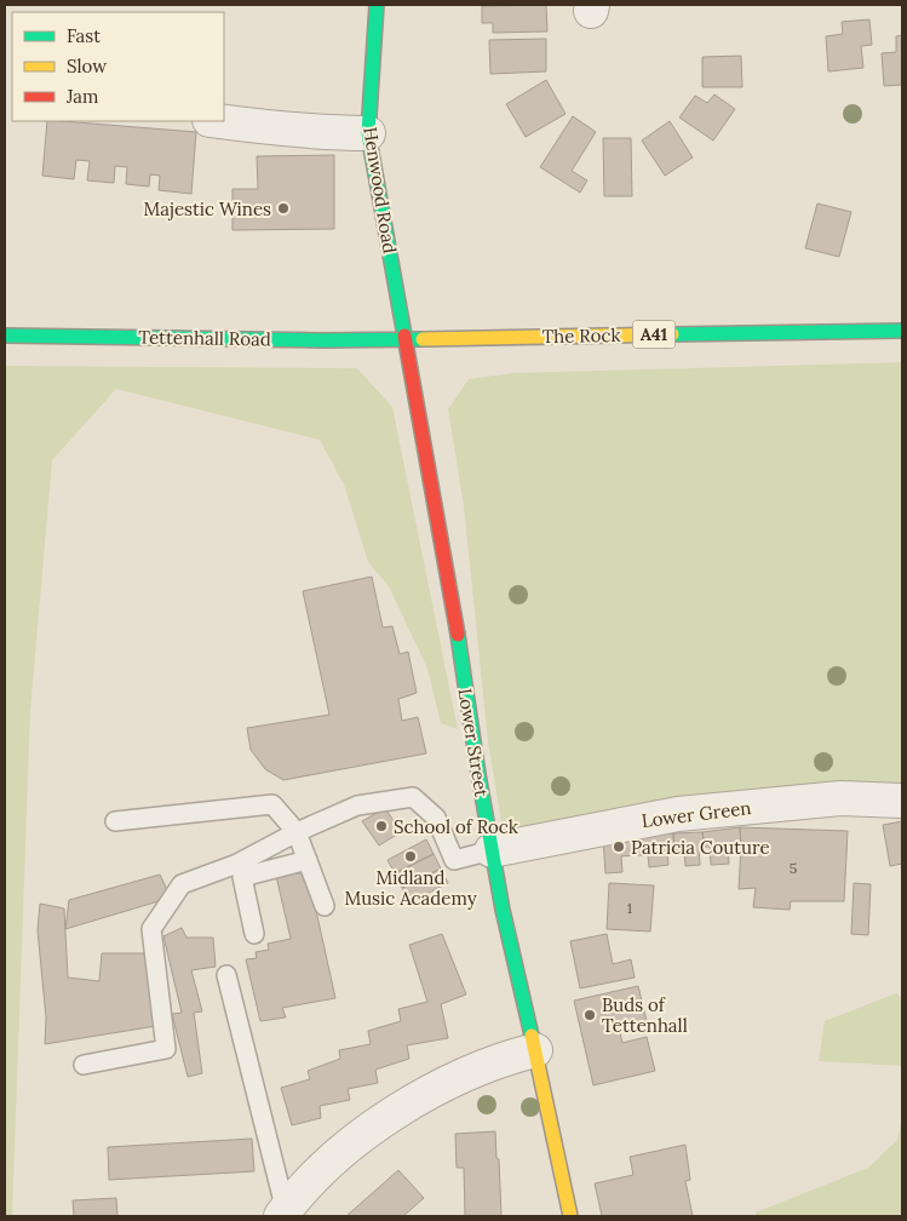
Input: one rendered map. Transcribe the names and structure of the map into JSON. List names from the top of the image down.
{
  "streets": {
    "main road": [
      "Henwood Road",
      "A41",
      "The Rock",
      "Tettenhall Road",
      "Lower Street"
    ],
    "street": ["Lower Green"]
  },
  "crossings": [
    ["Henwood Road", "The Rock"],
    ["Henwood Road", "Tettenhall Road"],
    ["Henwood Road", "Lower Street"],
    ["The Rock", "Tettenhall Road"],
    ["The Rock", "Lower Street"],
    ["Tettenhall Road", "Lower Street"],
    ["Lower Street", "Lower Green"]
  ],
  "places": [
    "Majestic Wines",
    "School of Rock",
    "Patricia Couture",
    "Midland Music Academy",
    "Buds of Tettenhall"
  ],
  "house_numbers": ["5", "1"],
  "legend": ["Fast", "Slow", "Jam"]
}
